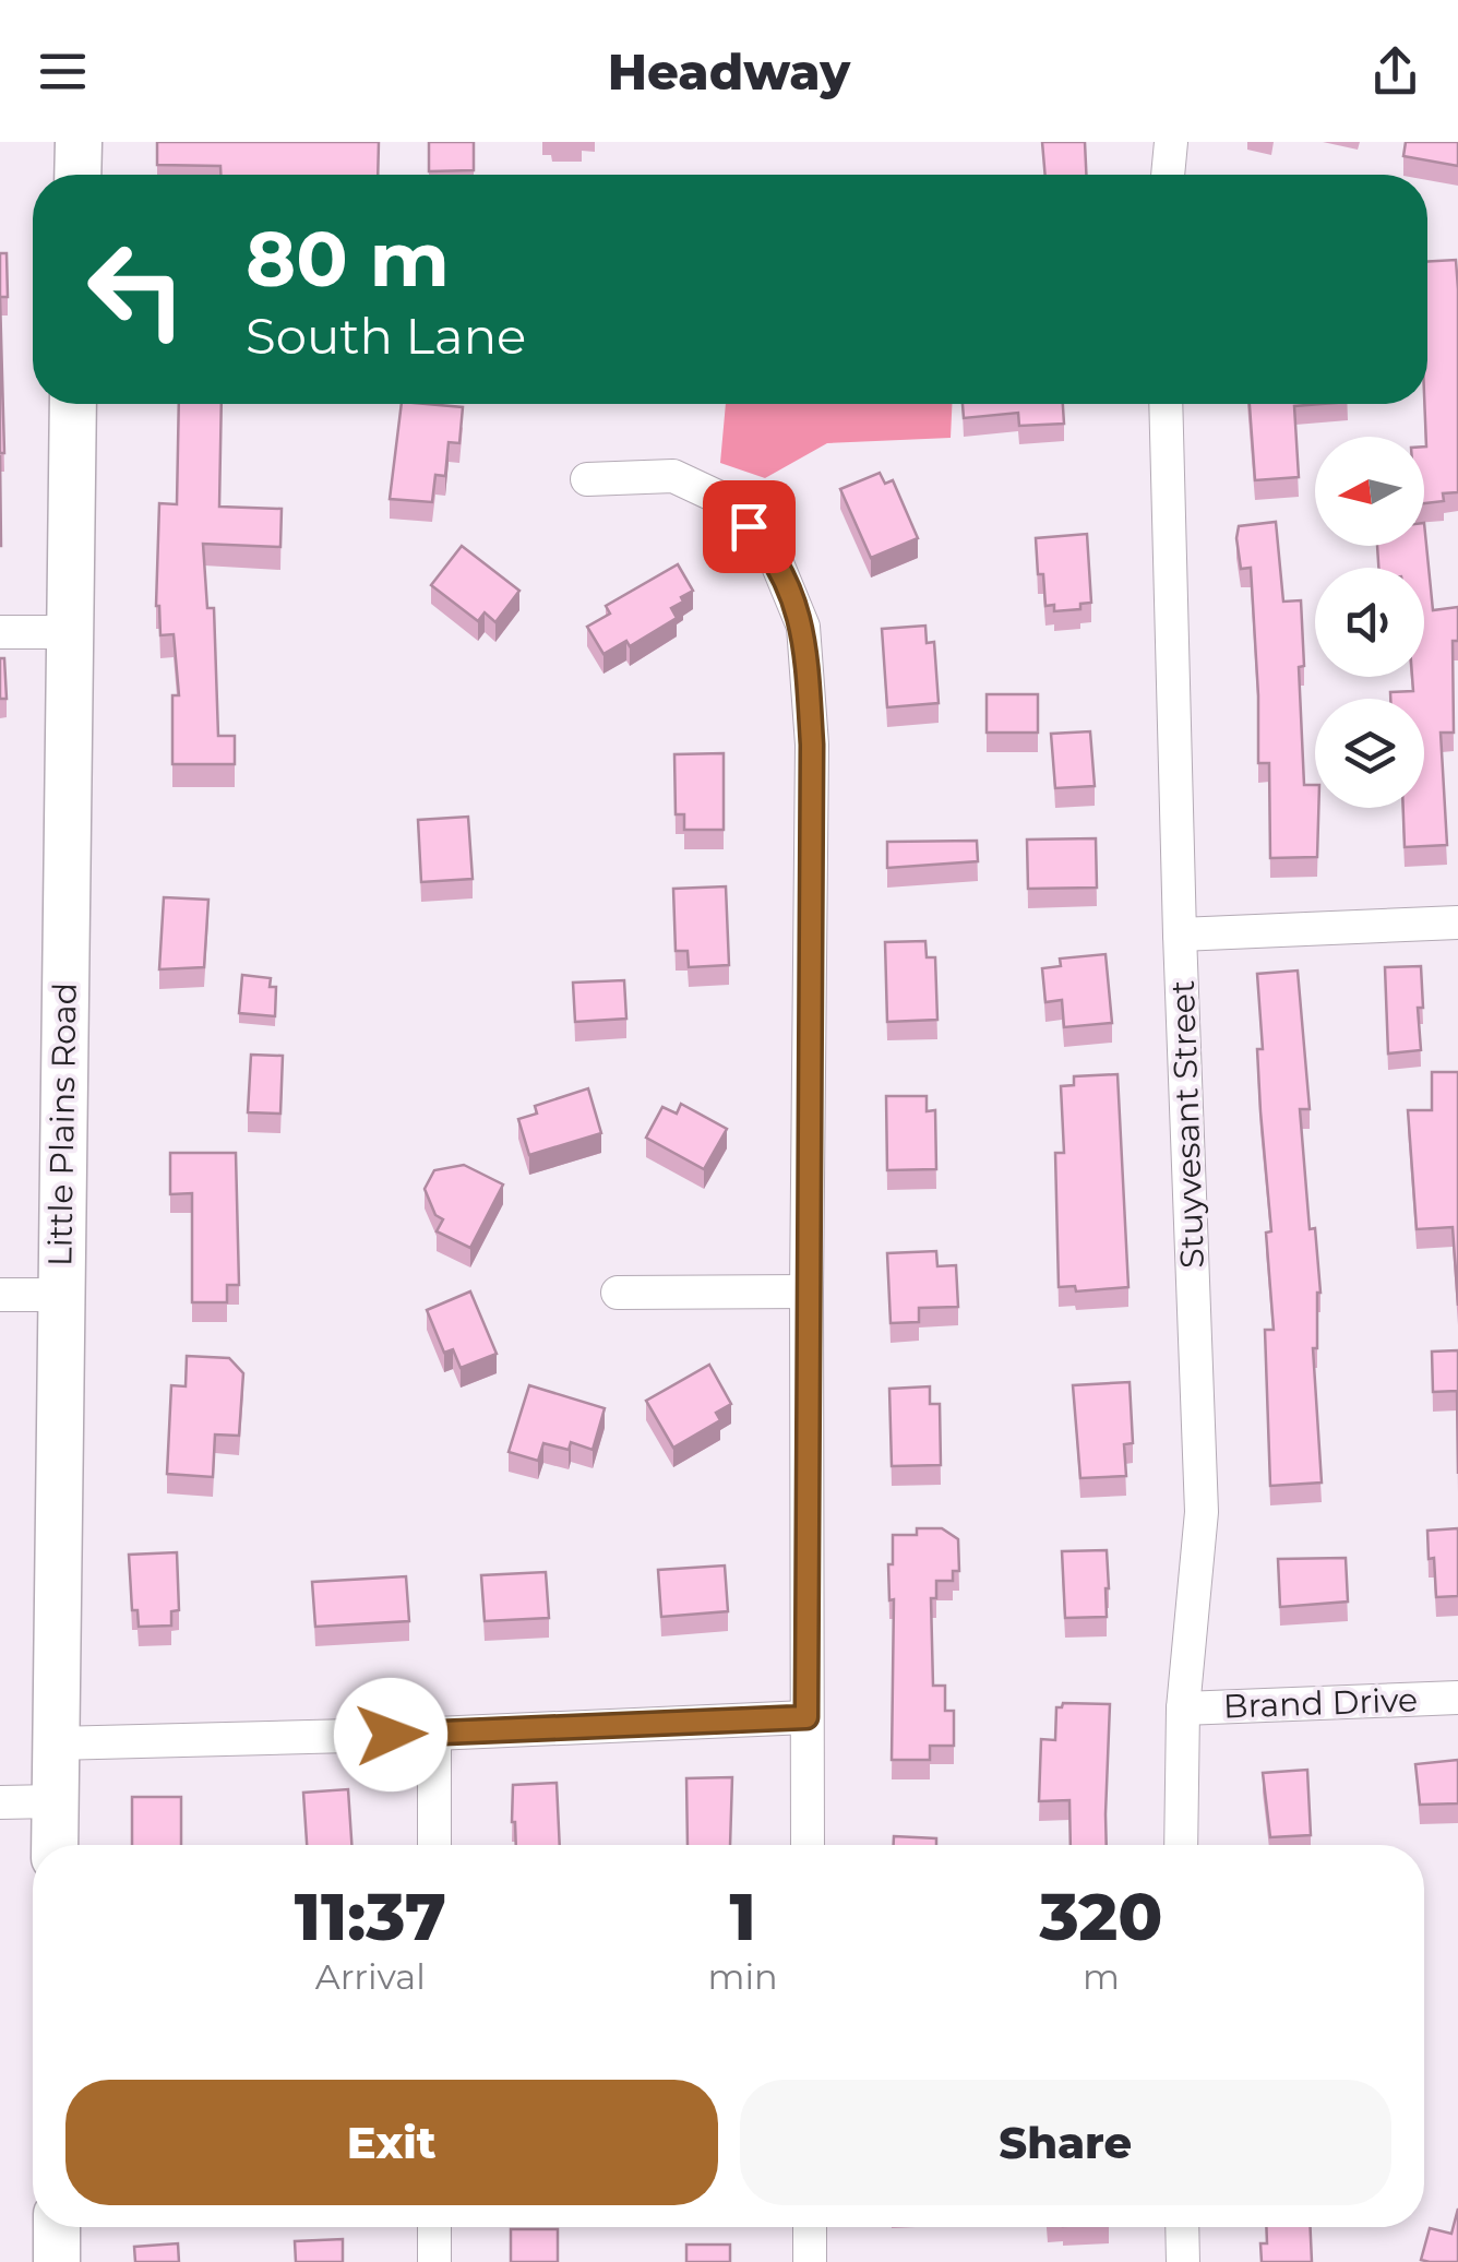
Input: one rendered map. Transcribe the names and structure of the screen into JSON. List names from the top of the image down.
{
  "streets": {
    "street": ["Little Plains Road", "Stuyvesant Street", "Brand Drive"]
  },
  "crossings": [
    ["Stuyvesant Street", "Brand Drive"]
  ],
  "north": "left",
  "page": {
    "header": "Headway",
    "turn": ["80 m", "South Lane"],
    "eta": [
      "11:37",
      "Arrival",
      "1",
      "min",
      "320",
      "m"
    ],
    "buttons": ["Exit", "Share"]
  }
}
